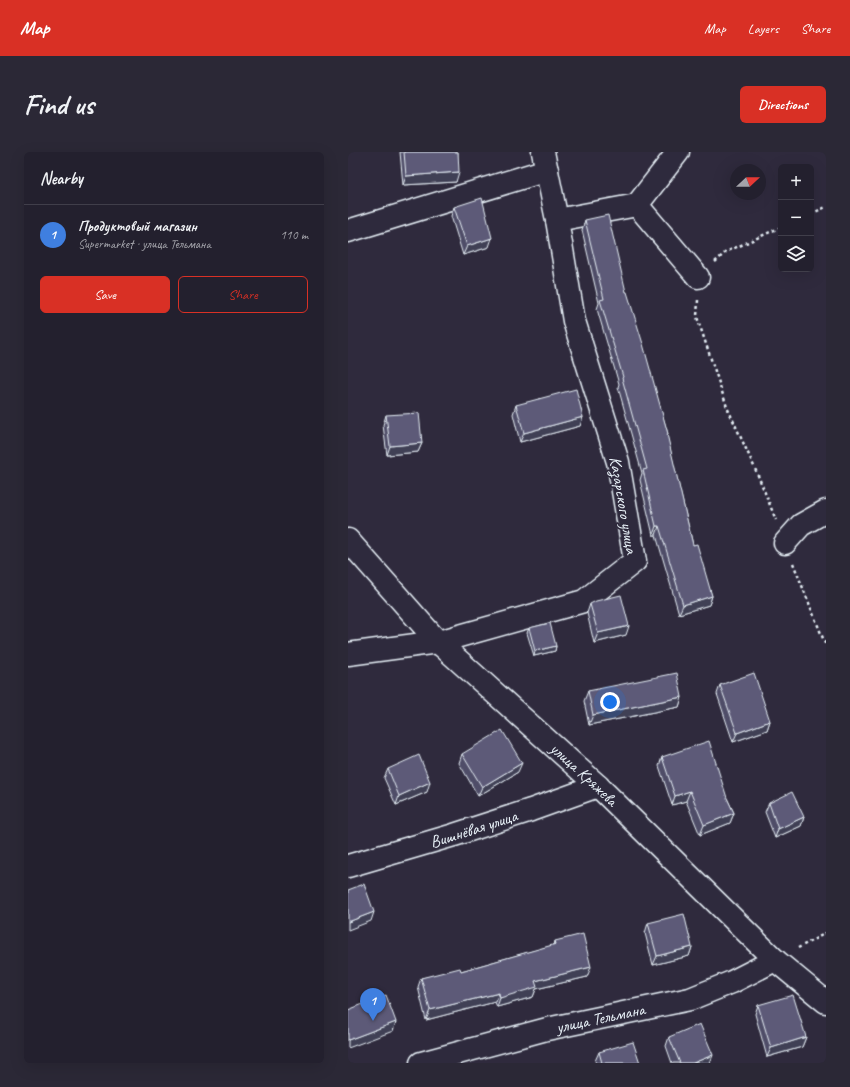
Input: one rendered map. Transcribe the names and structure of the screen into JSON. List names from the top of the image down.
{
  "streets": {
    "street": [
      "Казарского улица",
      "улица Кряжева",
      "Вишнёвая улица",
      "улица Тельмана"
    ]
  },
  "crossings": [
    ["Казарского улица", "улица Кряжева"],
    ["улица Кряжева", "Вишнёвая улица"],
    ["улица Кряжева", "улица Тельмана"]
  ],
  "north": "right",
  "page": {
    "header": "Map",
    "nav": ["Map", "Layers", "Share"],
    "buttons": [
      "Directions",
      ["Save", "Share"]
    ],
    "title": "Find us",
    "heading": "Nearby",
    "map_buttons": ["+", "−"],
    "list": [
      {
        "mark": "1",
        "name": "Продуктовый магазин",
        "note": "Supermarket · улица Тельмана",
        "value": "110 m"
      }
    ],
    "pins": "1"
  }
}
